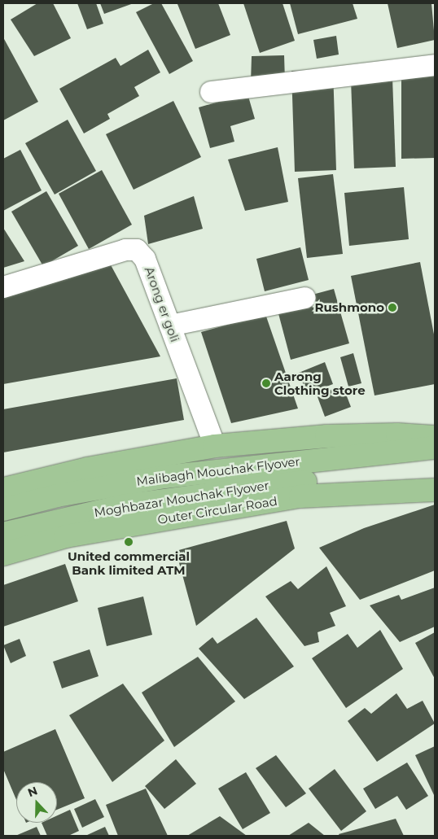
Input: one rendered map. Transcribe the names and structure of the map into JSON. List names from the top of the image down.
{
  "streets": {
    "main road": ["Malibagh Mouchak Flyover", "Moghbazar Mouchak Flyover", "Outer Circular Road"],
    "street": ["Arong er goli"]
  },
  "places": ["Rushmono", "Aarong Clothing store", "United commercial Bank limited ATM"],
  "north": "top"
}
